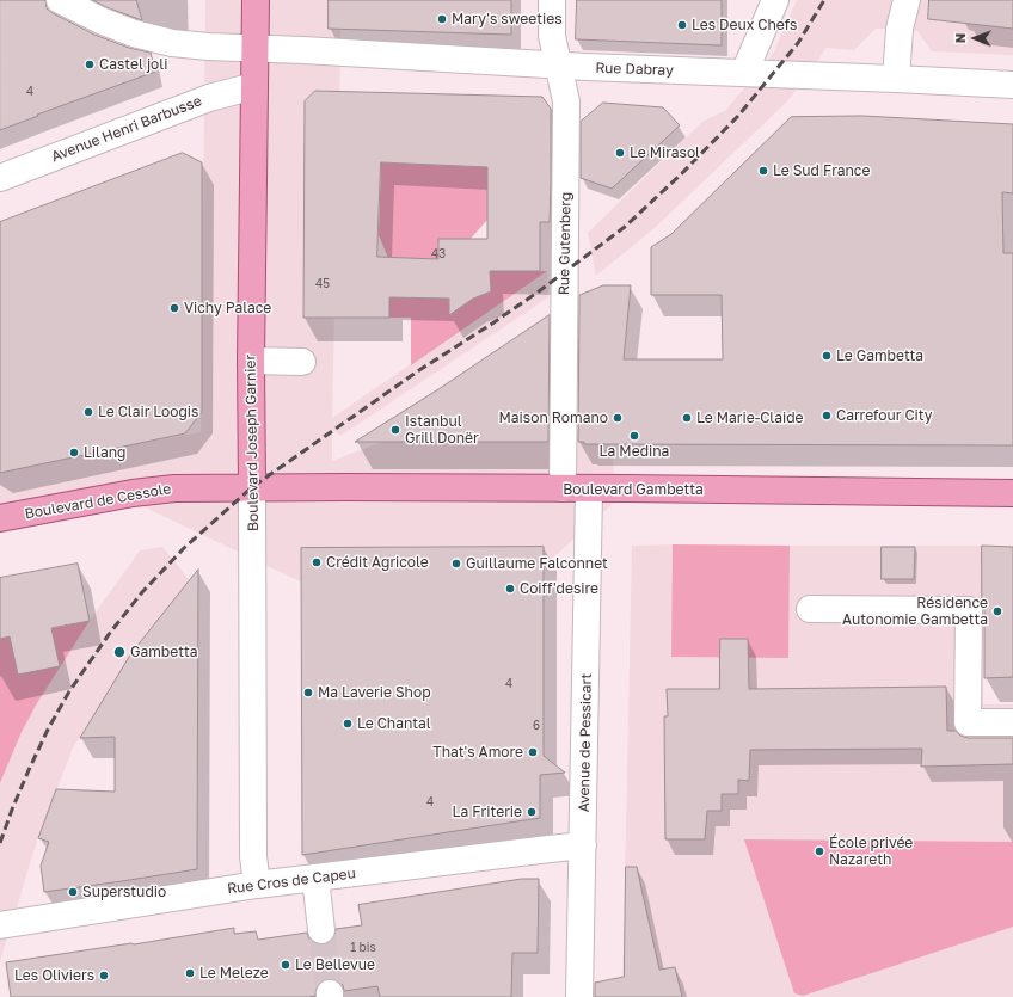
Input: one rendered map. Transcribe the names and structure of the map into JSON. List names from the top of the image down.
{
  "streets": {
    "main road": ["Boulevard Joseph Garnier", "Boulevard Gambetta", "Boulevard de Cessole"],
    "street": [
      "Rue Dabray",
      "Avenue Henri Barbusse",
      "Rue Gutenberg",
      "Avenue de Pessicart",
      "Rue Cros de Capeu"
    ]
  },
  "crossings": [
    ["Rue Dabray", "Rue Gutenberg"],
    ["Rue Dabray", "Boulevard Joseph Garnier"],
    ["Avenue Henri Barbusse", "Boulevard Joseph Garnier"],
    ["Rue Gutenberg", "Boulevard Gambetta"],
    ["Boulevard Joseph Garnier", "Boulevard Gambetta"],
    ["Boulevard Joseph Garnier", "Boulevard de Cessole"],
    ["Boulevard Joseph Garnier", "Rue Cros de Capeu"],
    ["Boulevard Gambetta", "Boulevard de Cessole"],
    ["Boulevard Gambetta", "Avenue de Pessicart"],
    ["Avenue de Pessicart", "Rue Cros de Capeu"]
  ],
  "places": [
    "Mary's sweeties",
    "Les Deux Chefs",
    "Castel joli",
    "Le Mirasol",
    "Le Sud France",
    "Vichy Palace",
    "Le Gambetta",
    "Le Clair Loogis",
    "Carrefour City",
    "Maison Romano",
    "Le Marie-Claide",
    "Istanbul Grill Donër",
    "La Medina",
    "Lilang",
    "Crédit Agricole",
    "Guillaume Falconnet",
    "Coiff'desire",
    "Résidence Autonomie Gambetta",
    "Gambetta",
    "Ma Laverie Shop",
    "Le Chantal",
    "That's Amore",
    "La Friterie",
    "École privée Nazareth",
    "Superstudio",
    "Le Bellevue",
    "Le Meleze",
    "Les Oliviers"
  ],
  "house_numbers": [
    "4",
    "43",
    "45",
    "4",
    "6",
    "4",
    "1 bis"
  ],
  "north": "left"
}
